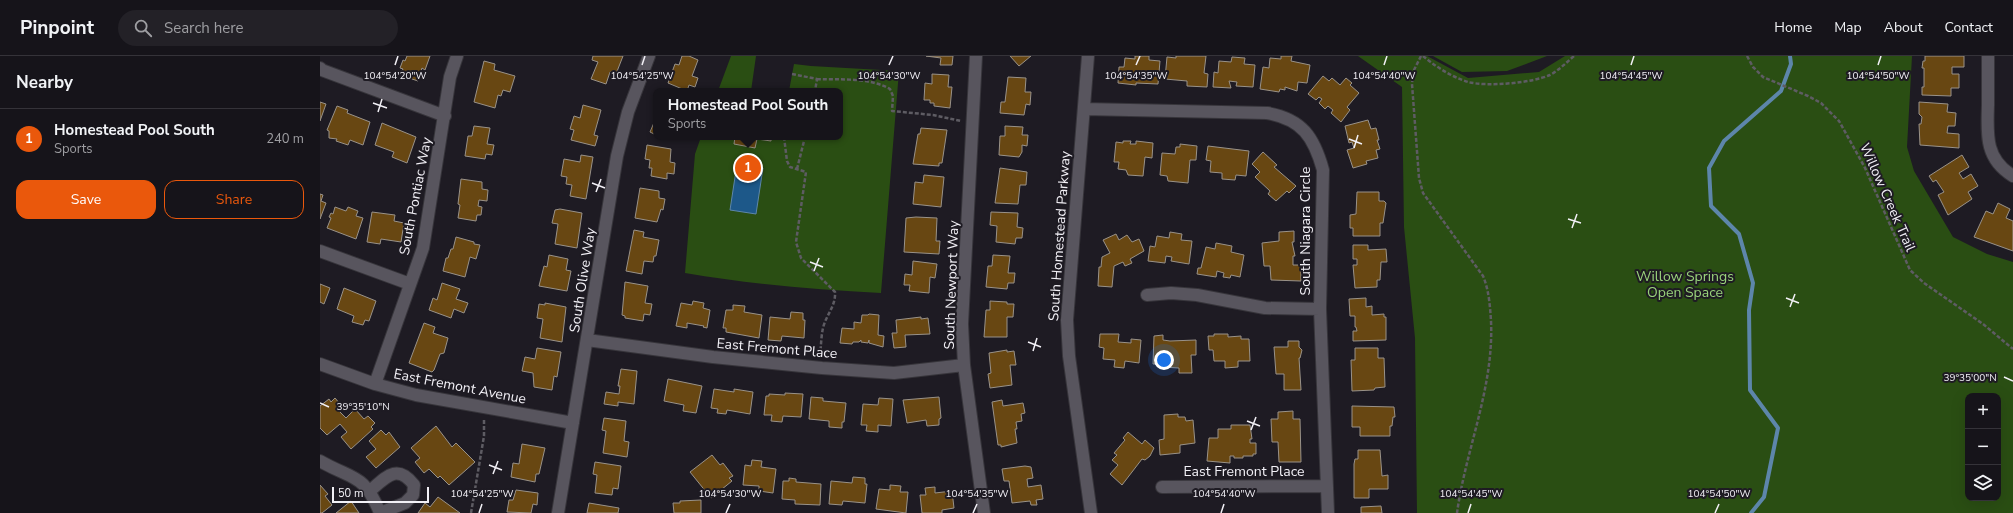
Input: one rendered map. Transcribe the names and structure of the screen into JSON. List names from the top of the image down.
{
  "streets": {
    "street": [
      "South Pontiac Way",
      "South Niagara Circle",
      "South Homestead Parkway",
      "South Olive Way",
      "South Newport Way",
      "East Fremont Place",
      "East Fremont Avenue"
    ],
    "path": ["Willow Creek Trail"]
  },
  "crossings": [
    ["South Pontiac Way", "East Fremont Avenue"],
    ["South Niagara Circle", "South Homestead Parkway"],
    ["South Niagara Circle", "East Fremont Place"],
    ["South Olive Way", "East Fremont Place"],
    ["South Olive Way", "East Fremont Avenue"],
    ["South Newport Way", "East Fremont Place"]
  ],
  "parks": ["Willow Springs Open Space"],
  "scale_bar": "50 m",
  "page": {
    "header": "Pinpoint",
    "search": "Search here",
    "nav": [
      "Home",
      "Map",
      "About",
      "Contact"
    ],
    "heading": "Nearby",
    "popup": ["Homestead Pool South", "Sports"],
    "list": [
      {
        "mark": "1",
        "name": "Homestead Pool South",
        "note": "Sports",
        "value": "240 m"
      }
    ],
    "pins": "1",
    "buttons": ["Save", "Share"],
    "map_buttons": ["+", "−"],
    "scale": "50 m"
  },
  "coordinates": [
    "104°54'20\"W",
    "104°54'25\"W",
    "104°54'30\"W",
    "104°54'35\"W",
    "104°54'40\"W",
    "104°54'45\"W",
    "104°54'50\"W",
    "39°35'00\"N",
    "39°35'10\"N"
  ]
}
